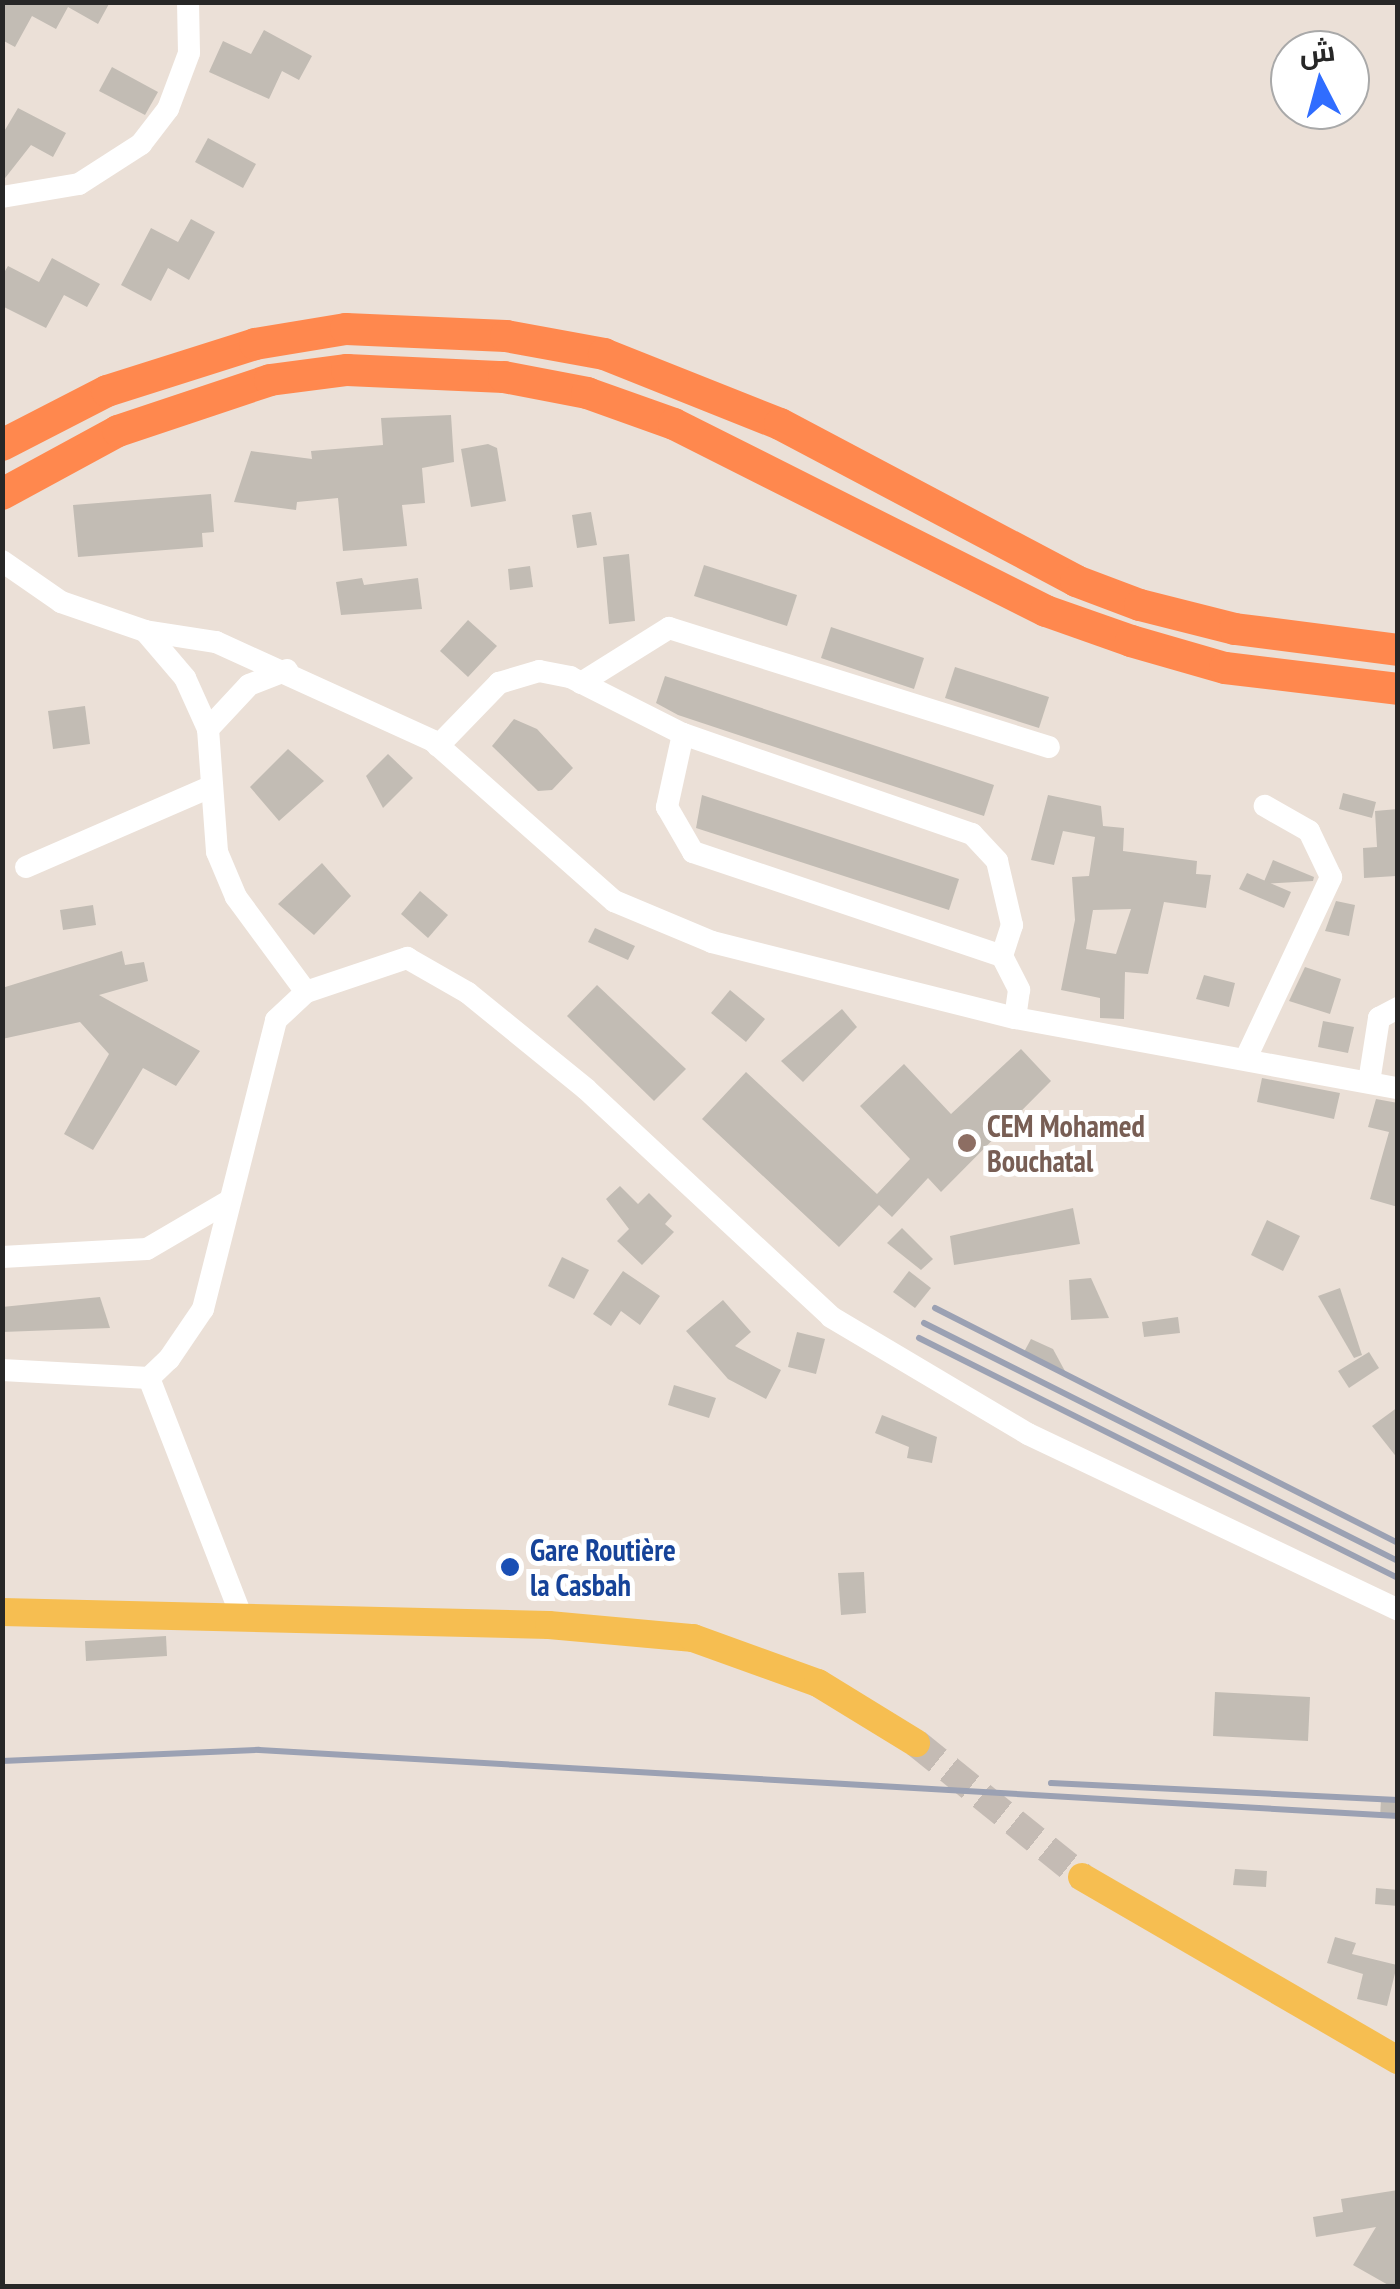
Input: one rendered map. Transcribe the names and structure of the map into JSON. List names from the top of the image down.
{
  "places": ["CEM Mohamed Bouchatal", "Gare Routière la Casbah"],
  "north": "top"
}
